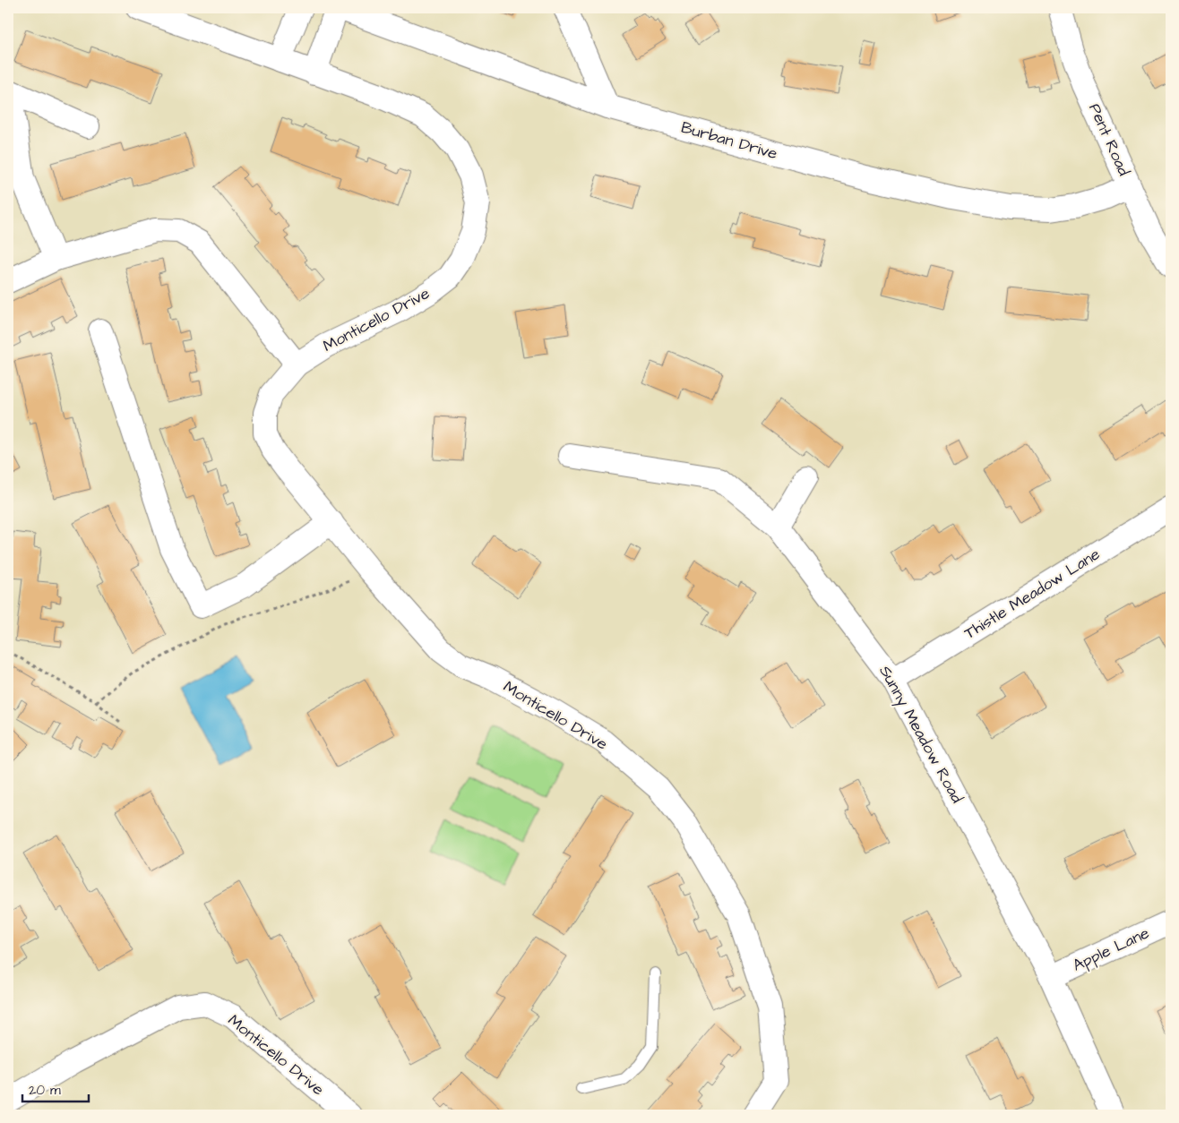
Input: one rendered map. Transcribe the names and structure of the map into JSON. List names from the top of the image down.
{
  "streets": {
    "street": [
      "Pent Road",
      "Burban Drive",
      "Monticello Drive",
      "Thistle Meadow Lane",
      "Sunny Meadow Road",
      "Apple Lane"
    ]
  },
  "crossings": [
    ["Pent Road", "Burban Drive"],
    ["Thistle Meadow Lane", "Sunny Meadow Road"],
    ["Sunny Meadow Road", "Apple Lane"]
  ],
  "scale_bar": "20 m"
}
